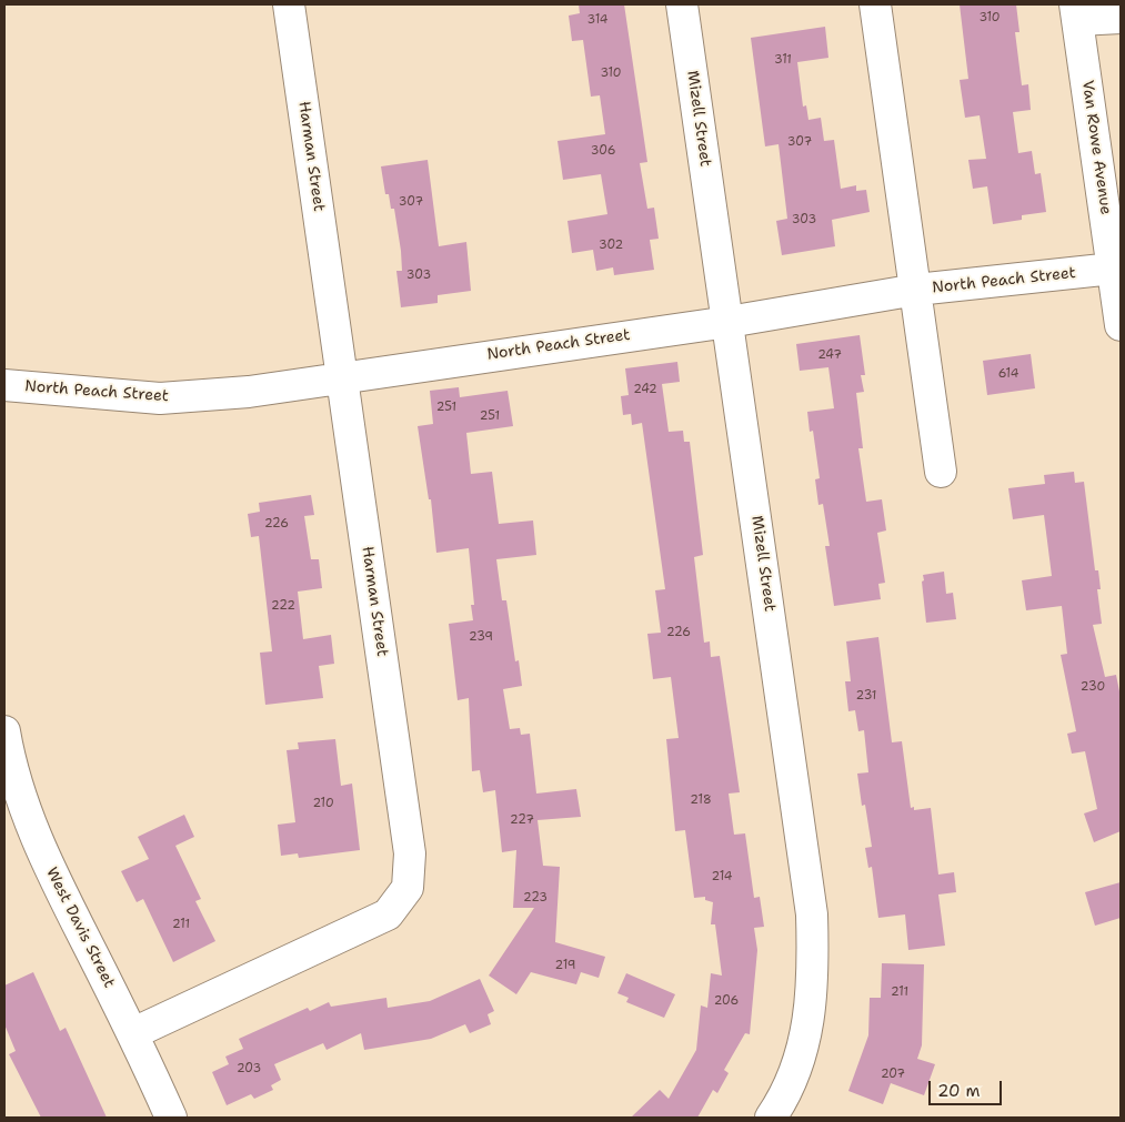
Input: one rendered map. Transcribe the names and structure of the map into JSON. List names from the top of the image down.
{
  "streets": {
    "street": [
      "Mizell Street",
      "Van Rowe Avenue",
      "Harman Street",
      "North Peach Street",
      "West Davis Street"
    ]
  },
  "crossings": [
    ["Mizell Street", "North Peach Street"],
    ["Van Rowe Avenue", "North Peach Street"],
    ["Harman Street", "North Peach Street"],
    ["Harman Street", "West Davis Street"]
  ],
  "house_numbers": [
    "310",
    "314",
    "311",
    "310",
    "307",
    "306",
    "307",
    "303",
    "302",
    "303",
    "247",
    "614",
    "242",
    "251",
    "251",
    "226",
    "222",
    "226",
    "239",
    "230",
    "231",
    "218",
    "210",
    "227",
    "214",
    "223",
    "211",
    "219",
    "211",
    "206",
    "203",
    "207"
  ],
  "scale_bar": "20 m"
}
